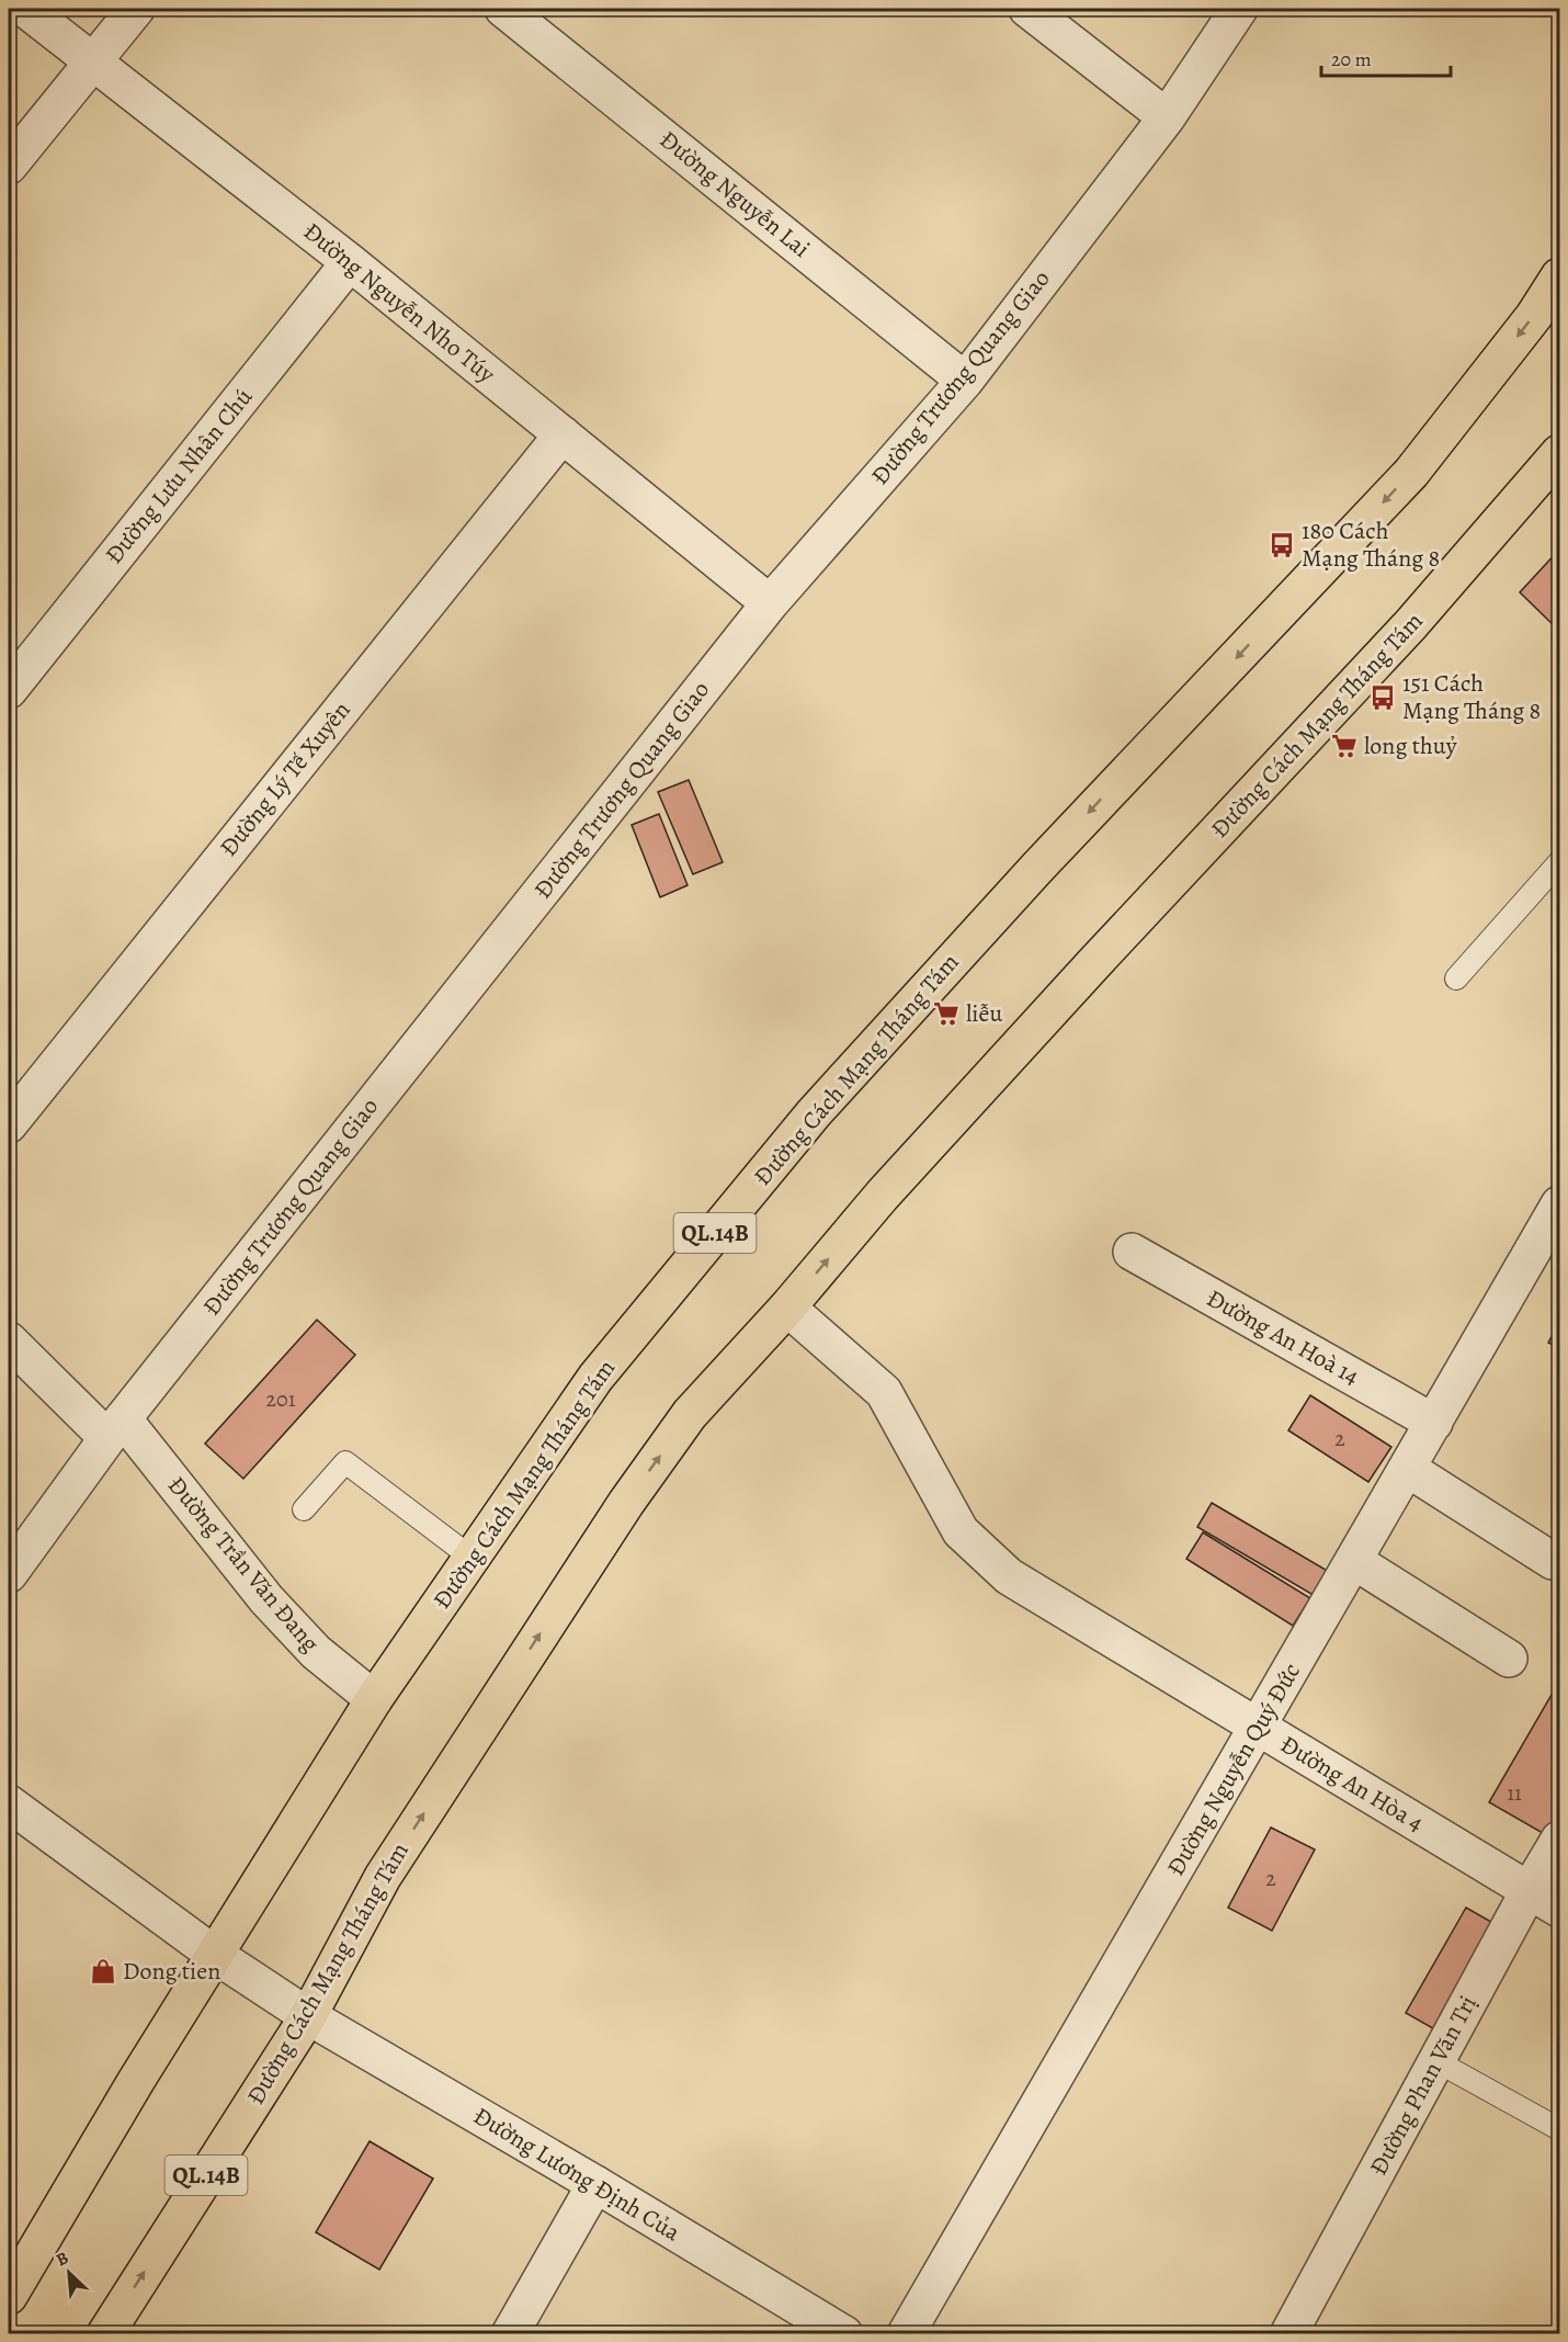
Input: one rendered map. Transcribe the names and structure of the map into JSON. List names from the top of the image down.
{
  "streets": {
    "highway": ["Đường Cách Mạng Tháng Tám", "QL.14B"],
    "street": [
      "Đường Nguyễn Lai",
      "Đường Nguyễn Nho Túy",
      "Đường Trương Quang Giao",
      "Đường Lưu Nhân Chú",
      "Đường Lý Tế Xuyên",
      "Đường An Hoà 14",
      "Đường Trần Văn Đang",
      "Đường Nguyễn Quý Đức",
      "Đường An Hòa 4",
      "Đường Phan Văn Trị",
      "Đường Lương Định Của"
    ]
  },
  "crossings": [
    ["Đường Nguyễn Lai", "Đường Trương Quang Giao"],
    ["Đường Nguyễn Nho Túy", "Đường Trương Quang Giao"],
    ["Đường Nguyễn Nho Túy", "Đường Lưu Nhân Chú"],
    ["Đường Nguyễn Nho Túy", "Đường Lý Tế Xuyên"],
    ["Đường Trương Quang Giao", "Đường Trần Văn Đang"],
    ["Đường Cách Mạng Tháng Tám", "Đường Trần Văn Đang"],
    ["Đường Cách Mạng Tháng Tám", "Đường An Hòa 4"],
    ["Đường Cách Mạng Tháng Tám", "Đường Lương Định Của"],
    ["Đường An Hoà 14", "Đường Nguyễn Quý Đức"],
    ["Đường Nguyễn Quý Đức", "Đường An Hòa 4"],
    ["Đường An Hòa 4", "Đường Phan Văn Trị"]
  ],
  "places": {
    "bus stop": ["180 Cách Mạng Tháng 8", "151 Cách Mạng Tháng 8"],
    "supermarket": ["long thuỷ", "liễu"],
    "shop": ["Dong tien"]
  },
  "house_numbers": [
    "201",
    "2",
    "11",
    "2"
  ],
  "scale_bar": "20 m",
  "north": "top left"
}
